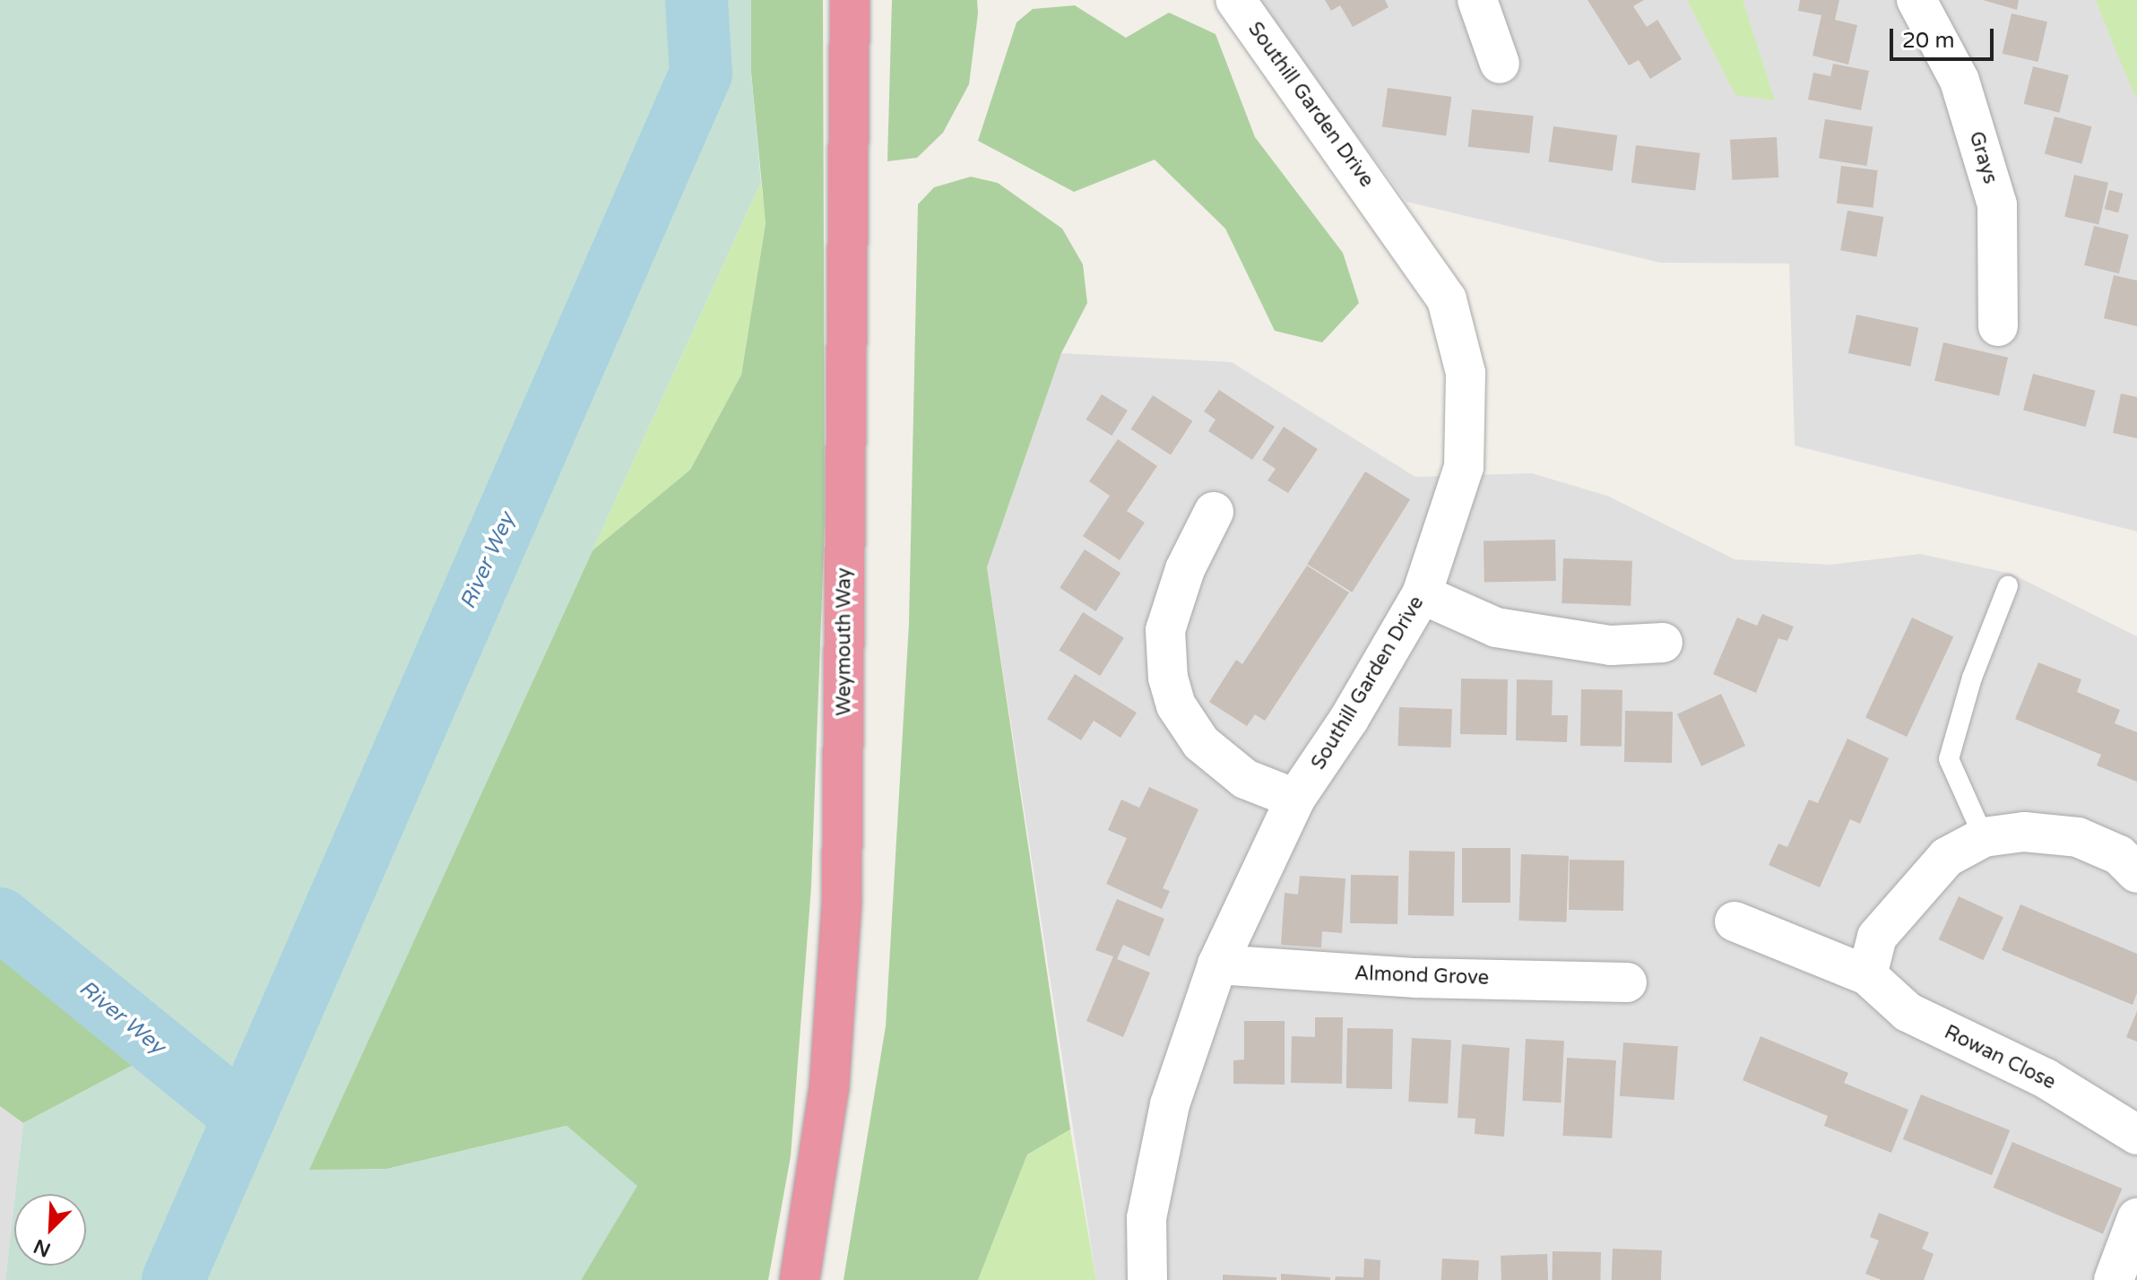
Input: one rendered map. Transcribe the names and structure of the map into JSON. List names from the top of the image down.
{
  "streets": {
    "highway": ["Weymouth Way"],
    "street": [
      "Southill Garden Drive",
      "Grays",
      "Almond Grove",
      "Rowan Close"
    ]
  },
  "crossings": [
    ["Southill Garden Drive", "Almond Grove"]
  ],
  "water": ["River Wey"],
  "scale_bar": "20 m",
  "north": "bottom left"
}
